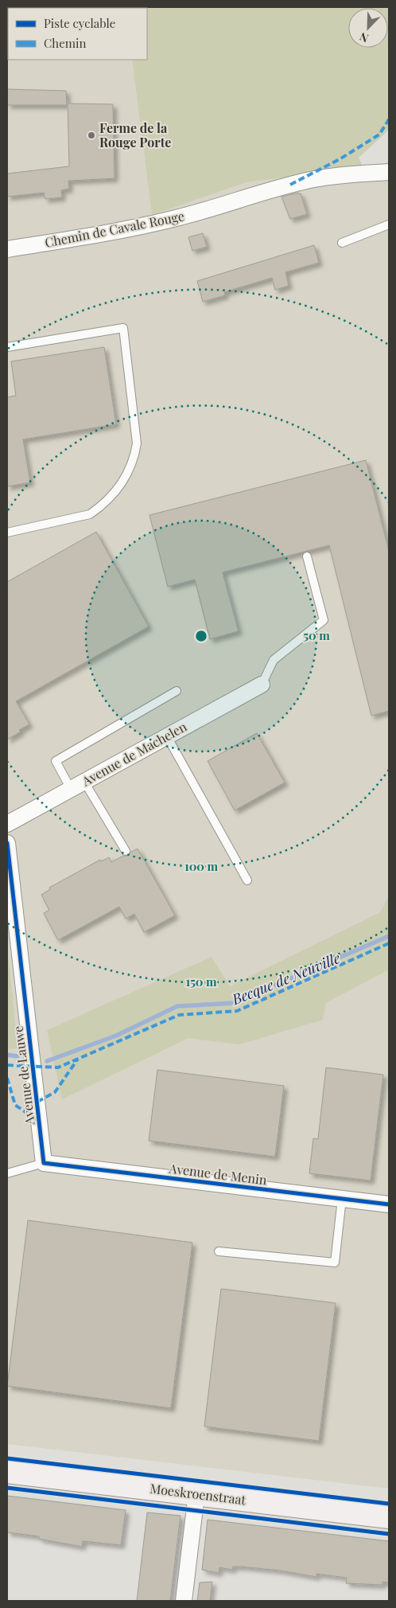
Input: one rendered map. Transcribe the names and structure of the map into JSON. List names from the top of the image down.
{
  "streets": {
    "main road": ["Moeskroenstraat"],
    "street": [
      "Chemin de Cavale Rouge",
      "Avenue de Machelen",
      "Avenue de Lauwe",
      "Avenue de Menin"
    ]
  },
  "crossings": [
    ["Avenue de Lauwe", "Avenue de Menin"]
  ],
  "water": ["Becque de Neuville"],
  "places": ["Ferme de la Rouge Porte"],
  "legend": ["Piste cyclable", "Chemin"],
  "north": "bottom left",
  "rings": ["50 m", "100 m", "150 m"]
}
